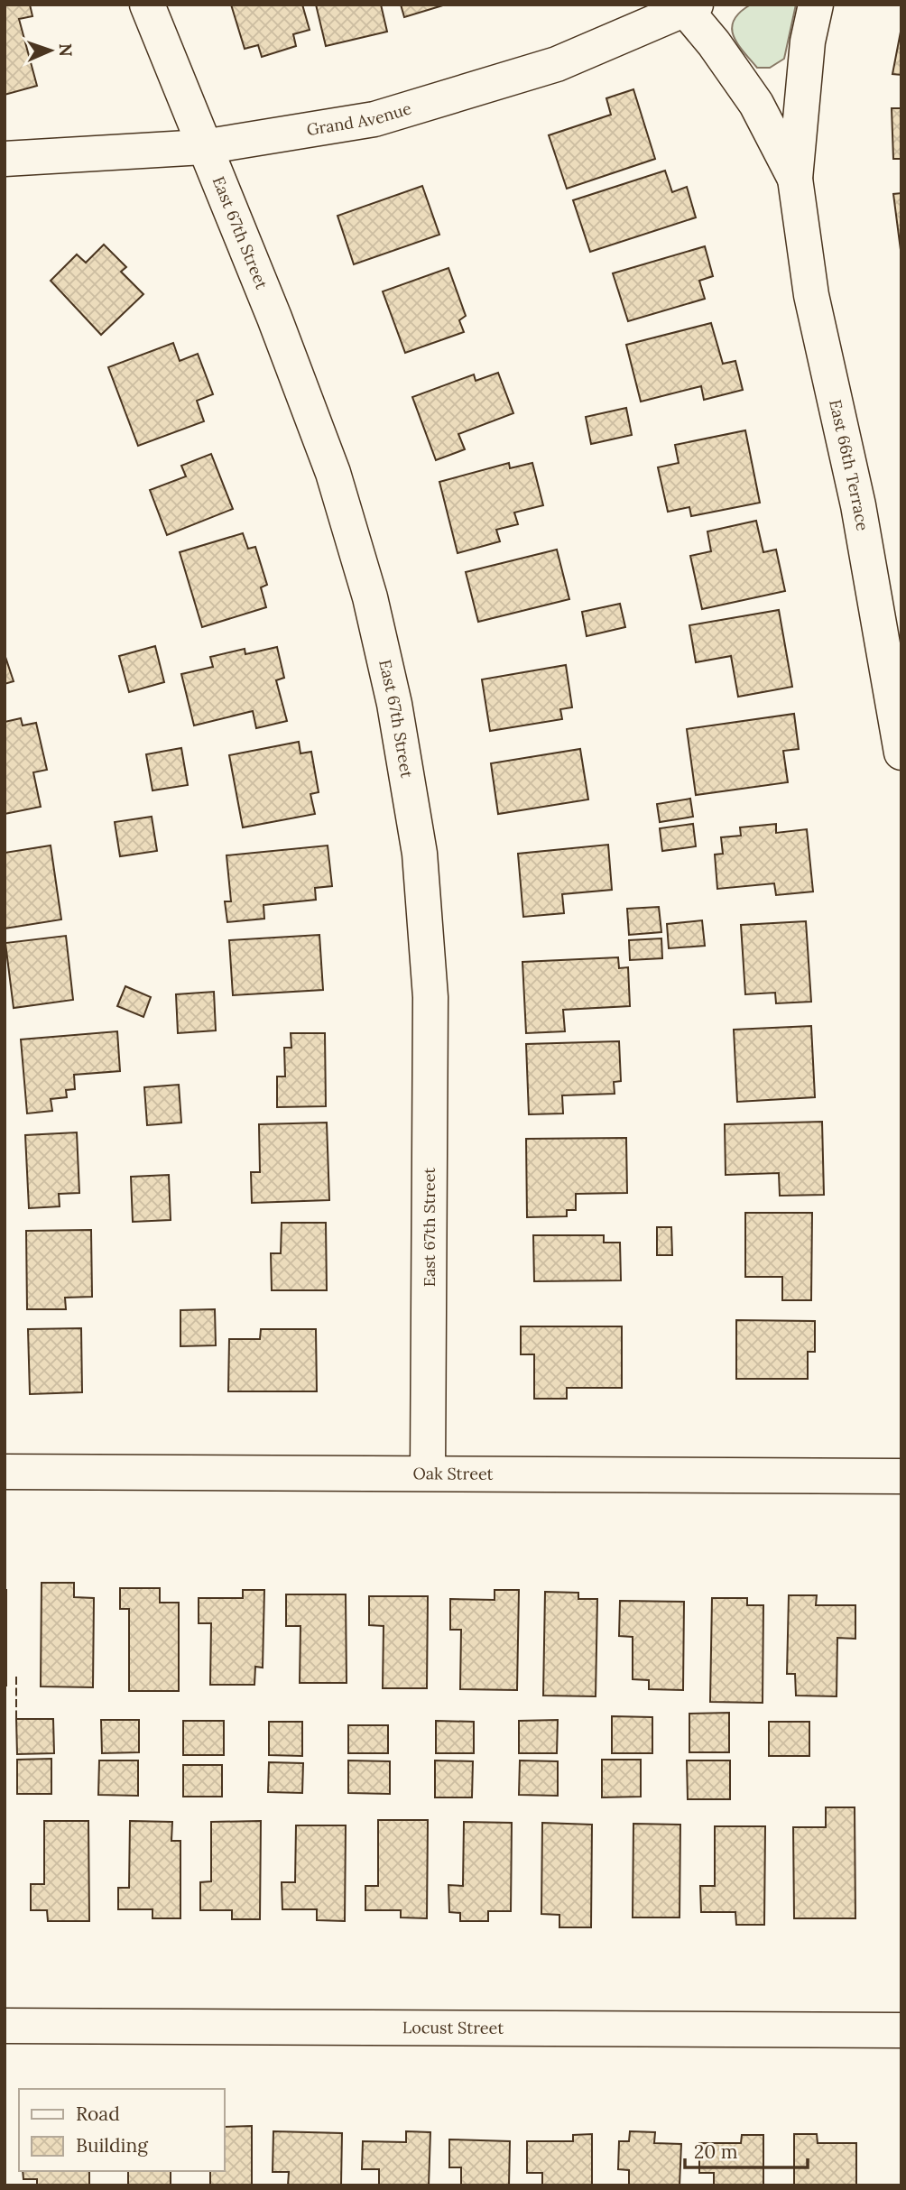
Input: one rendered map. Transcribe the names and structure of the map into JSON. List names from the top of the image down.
{
  "streets": {
    "street": [
      "Grand Avenue",
      "East 67th Street",
      "East 66th Terrace",
      "Oak Street",
      "Locust Street"
    ]
  },
  "crossings": [
    ["Grand Avenue", "East 67th Street"],
    ["Grand Avenue", "East 66th Terrace"],
    ["East 67th Street", "Oak Street"]
  ],
  "legend": ["Road", "Building"],
  "scale_bar": "20 m",
  "north": "right"
}
